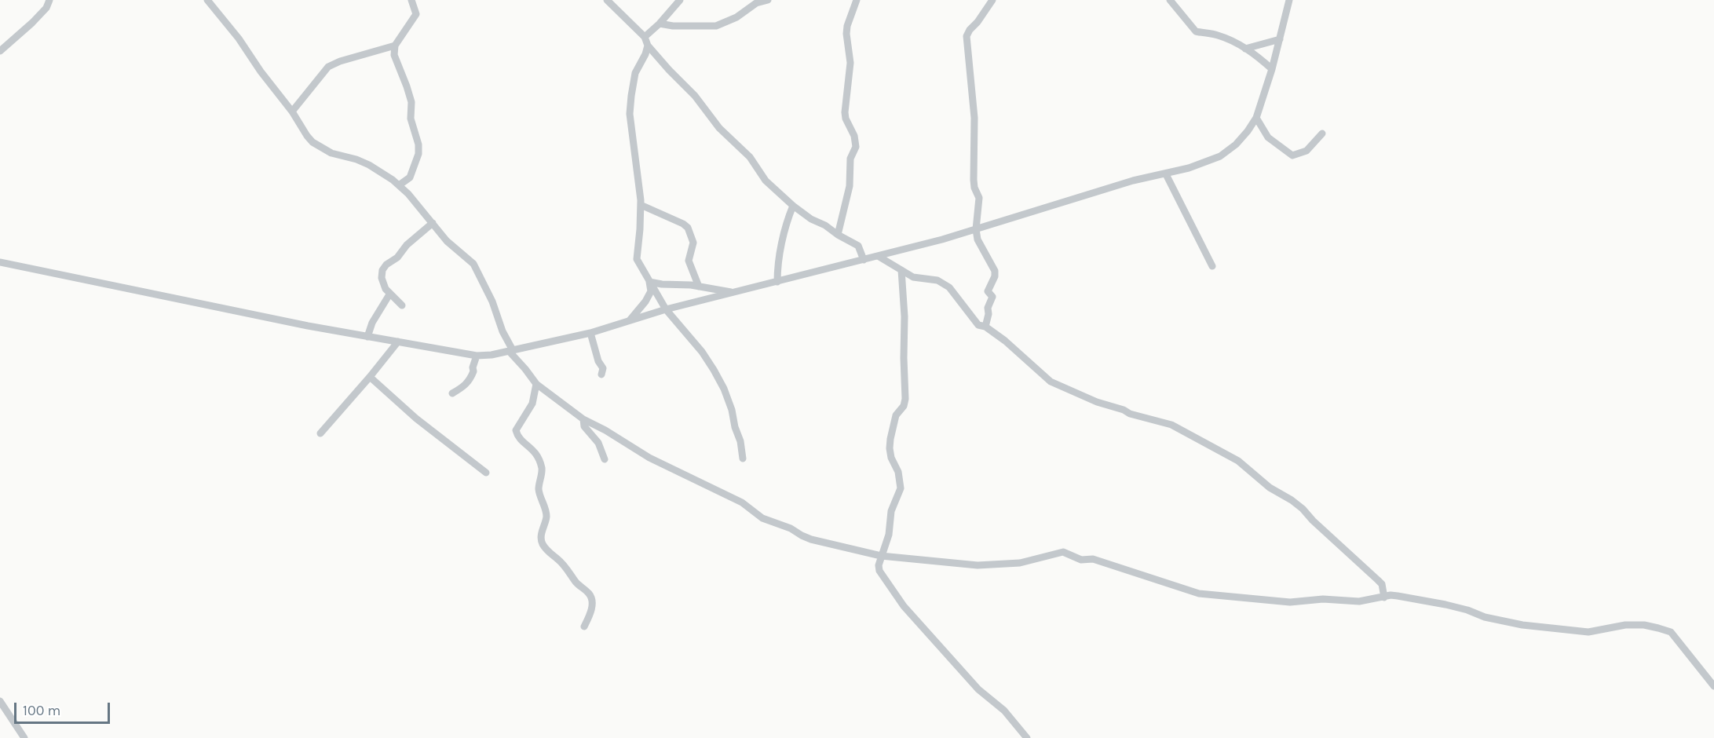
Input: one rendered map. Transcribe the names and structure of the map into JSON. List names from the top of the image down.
{
  "scale_bar": "100 m"
}
